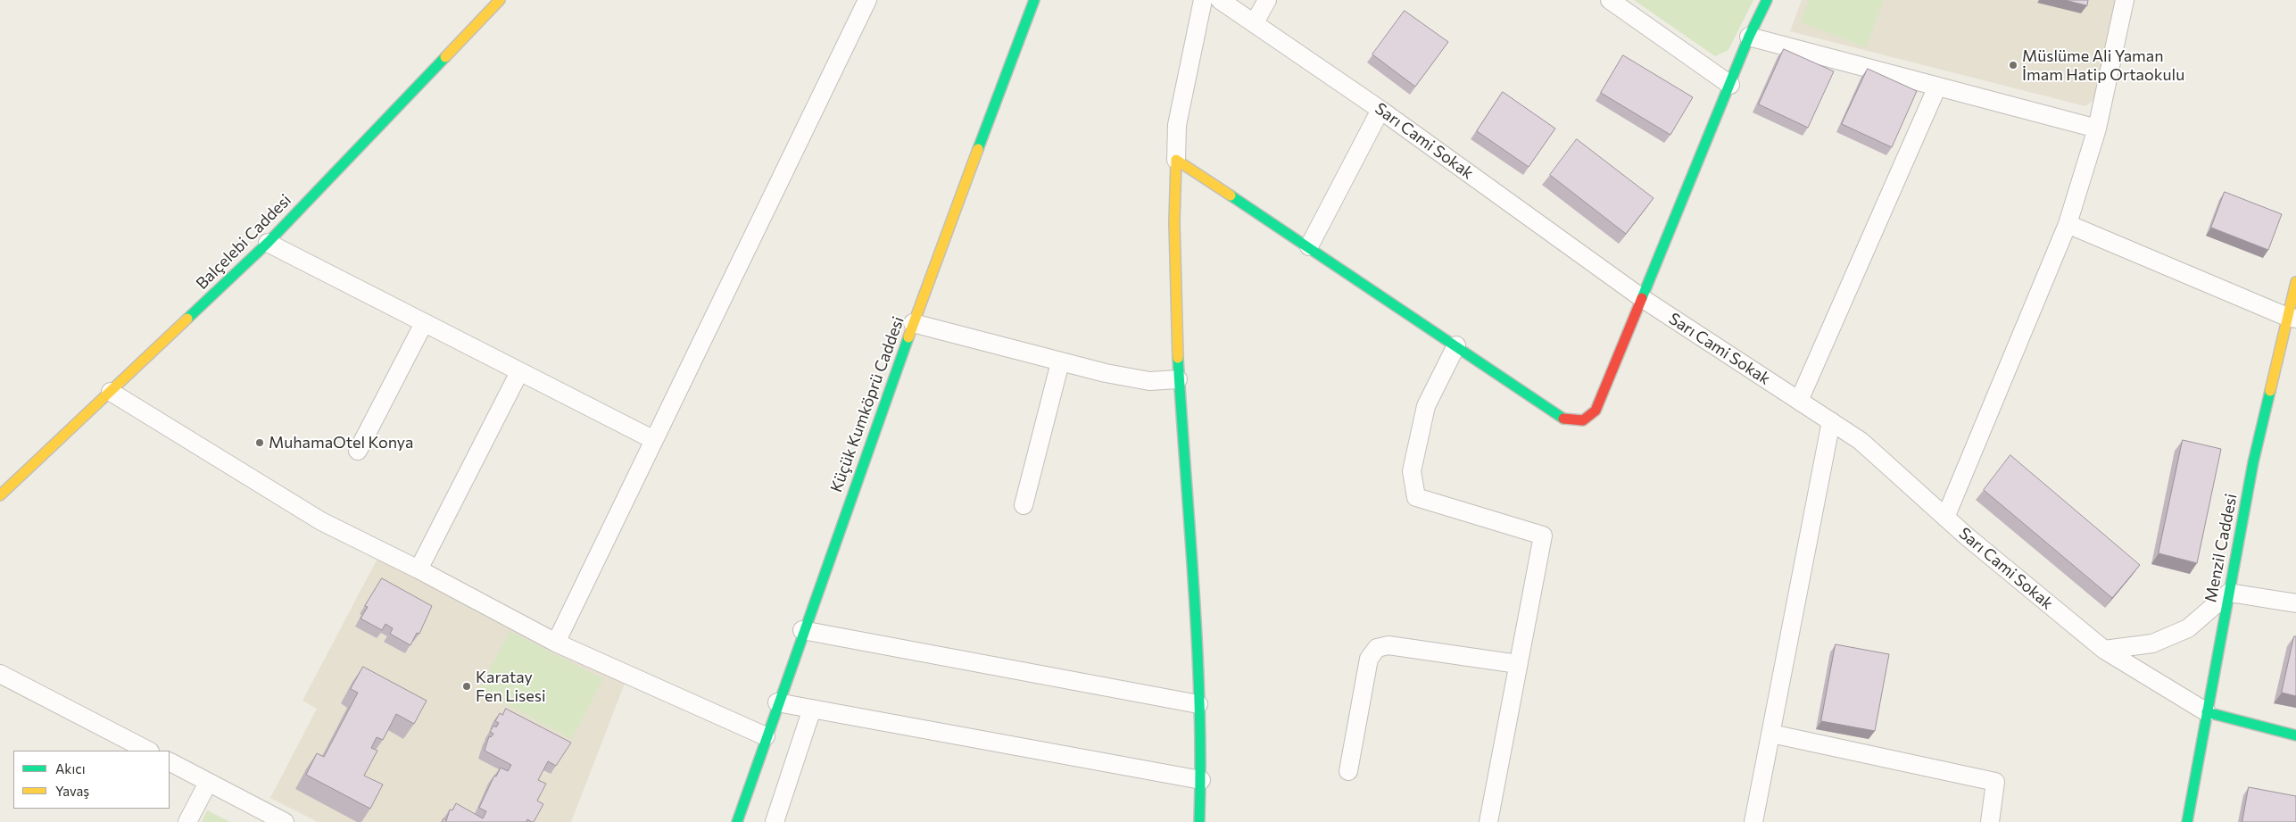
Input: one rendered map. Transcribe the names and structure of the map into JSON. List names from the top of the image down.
{
  "streets": {
    "street": [
      "Sarı Cami Sokak",
      "Balçelebi Caddesi",
      "Küçük Kumköprü Caddesi",
      "Menzil Caddesi"
    ]
  },
  "crossings": [
    ["Sarı Cami Sokak", "Menzil Caddesi"]
  ],
  "places": ["Müslüme Ali Yaman İmam Hatip Ortaokulu", "MuhamaOtel Konya", "Karatay Fen Lisesi"],
  "legend": ["Akıcı", "Yavaş"]
}
